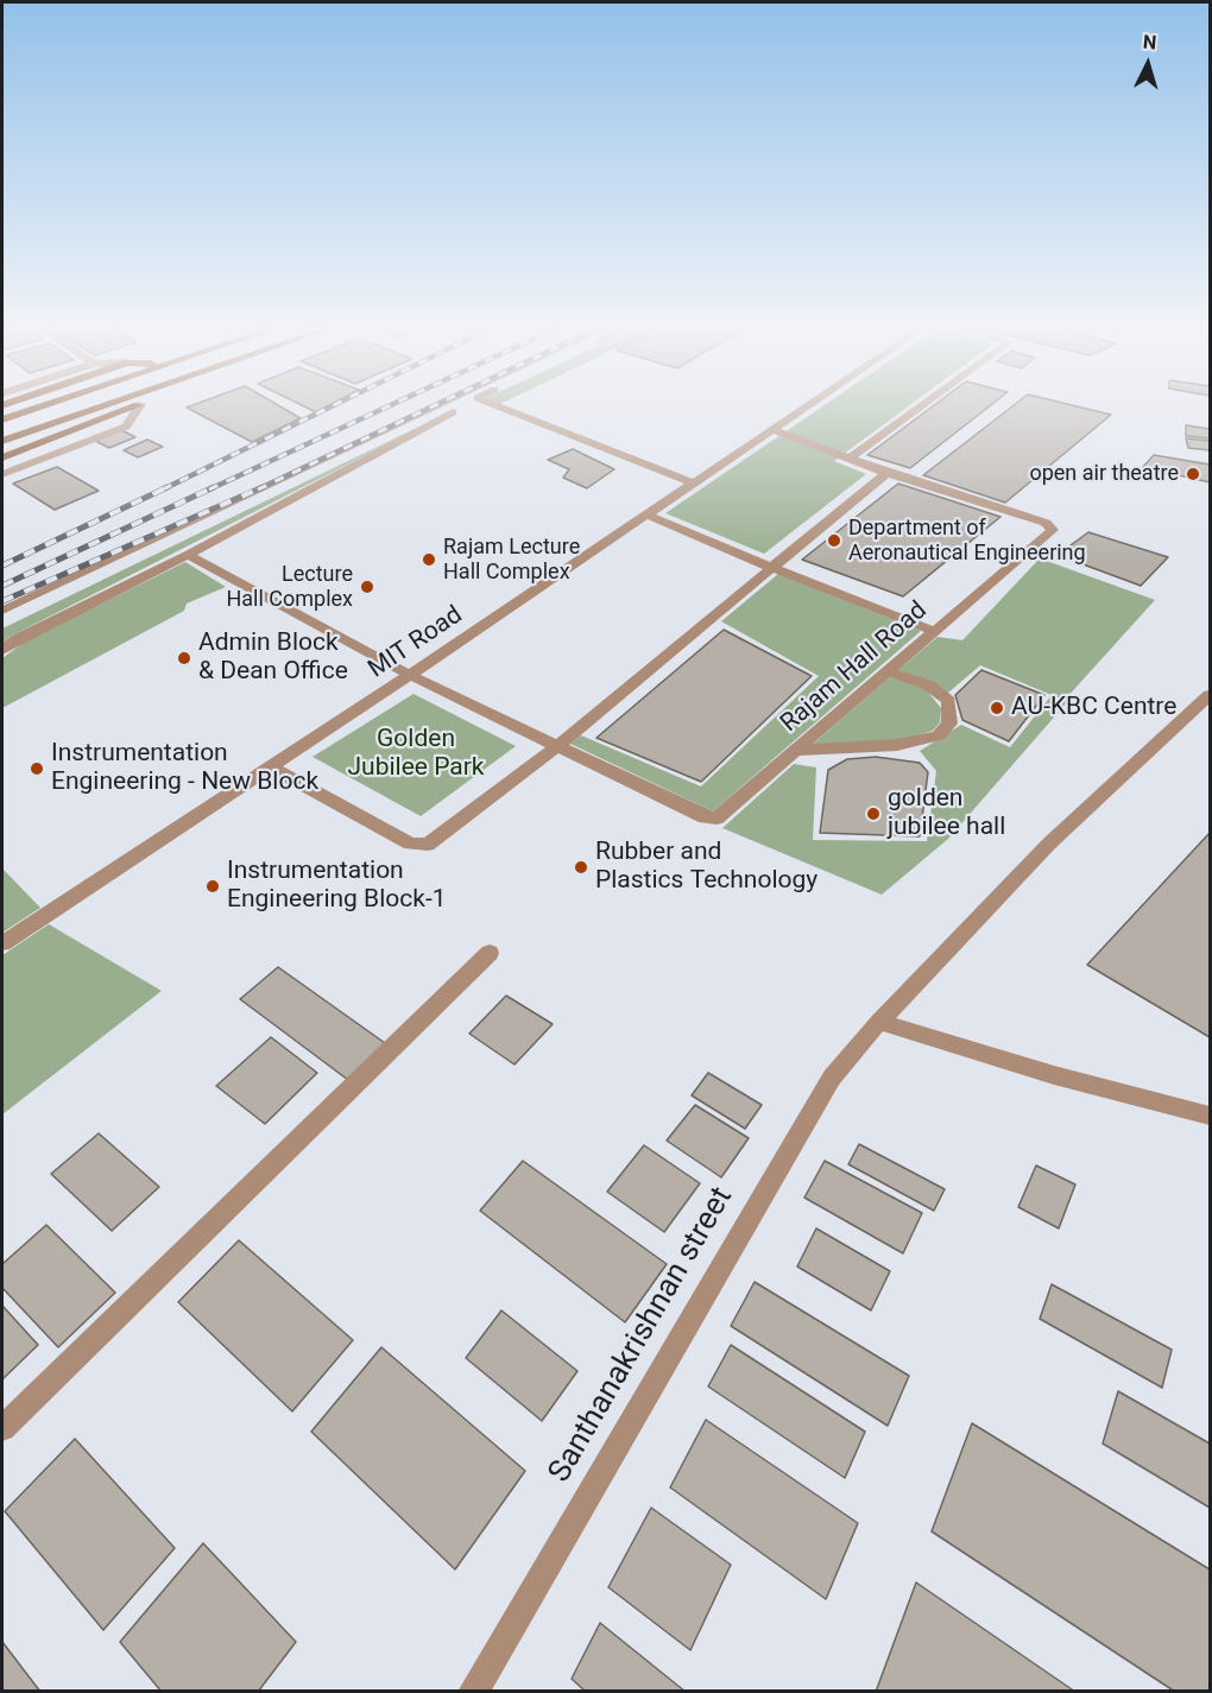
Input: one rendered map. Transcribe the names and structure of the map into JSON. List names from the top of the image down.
{
  "streets": {
    "street": ["MIT Road", "Rajam Hall Road", "Santhanakrishnan street"]
  },
  "crossings": [
    ["MIT Road", "Rajam Hall Road"]
  ],
  "parks": ["Golden Jubilee Park"],
  "places": [
    "open air theatre",
    "Department of Aeronautical Engineering",
    "Rajam Lecture Hall Complex",
    "Lecture Hall Complex",
    "Admin Block & Dean Office",
    "AU-KBC Centre",
    "Instrumentation Engineering - New Block",
    "golden jubilee hall",
    "Rubber and Plastics Technology",
    "Instrumentation Engineering Block-1"
  ],
  "north": "top"
}
